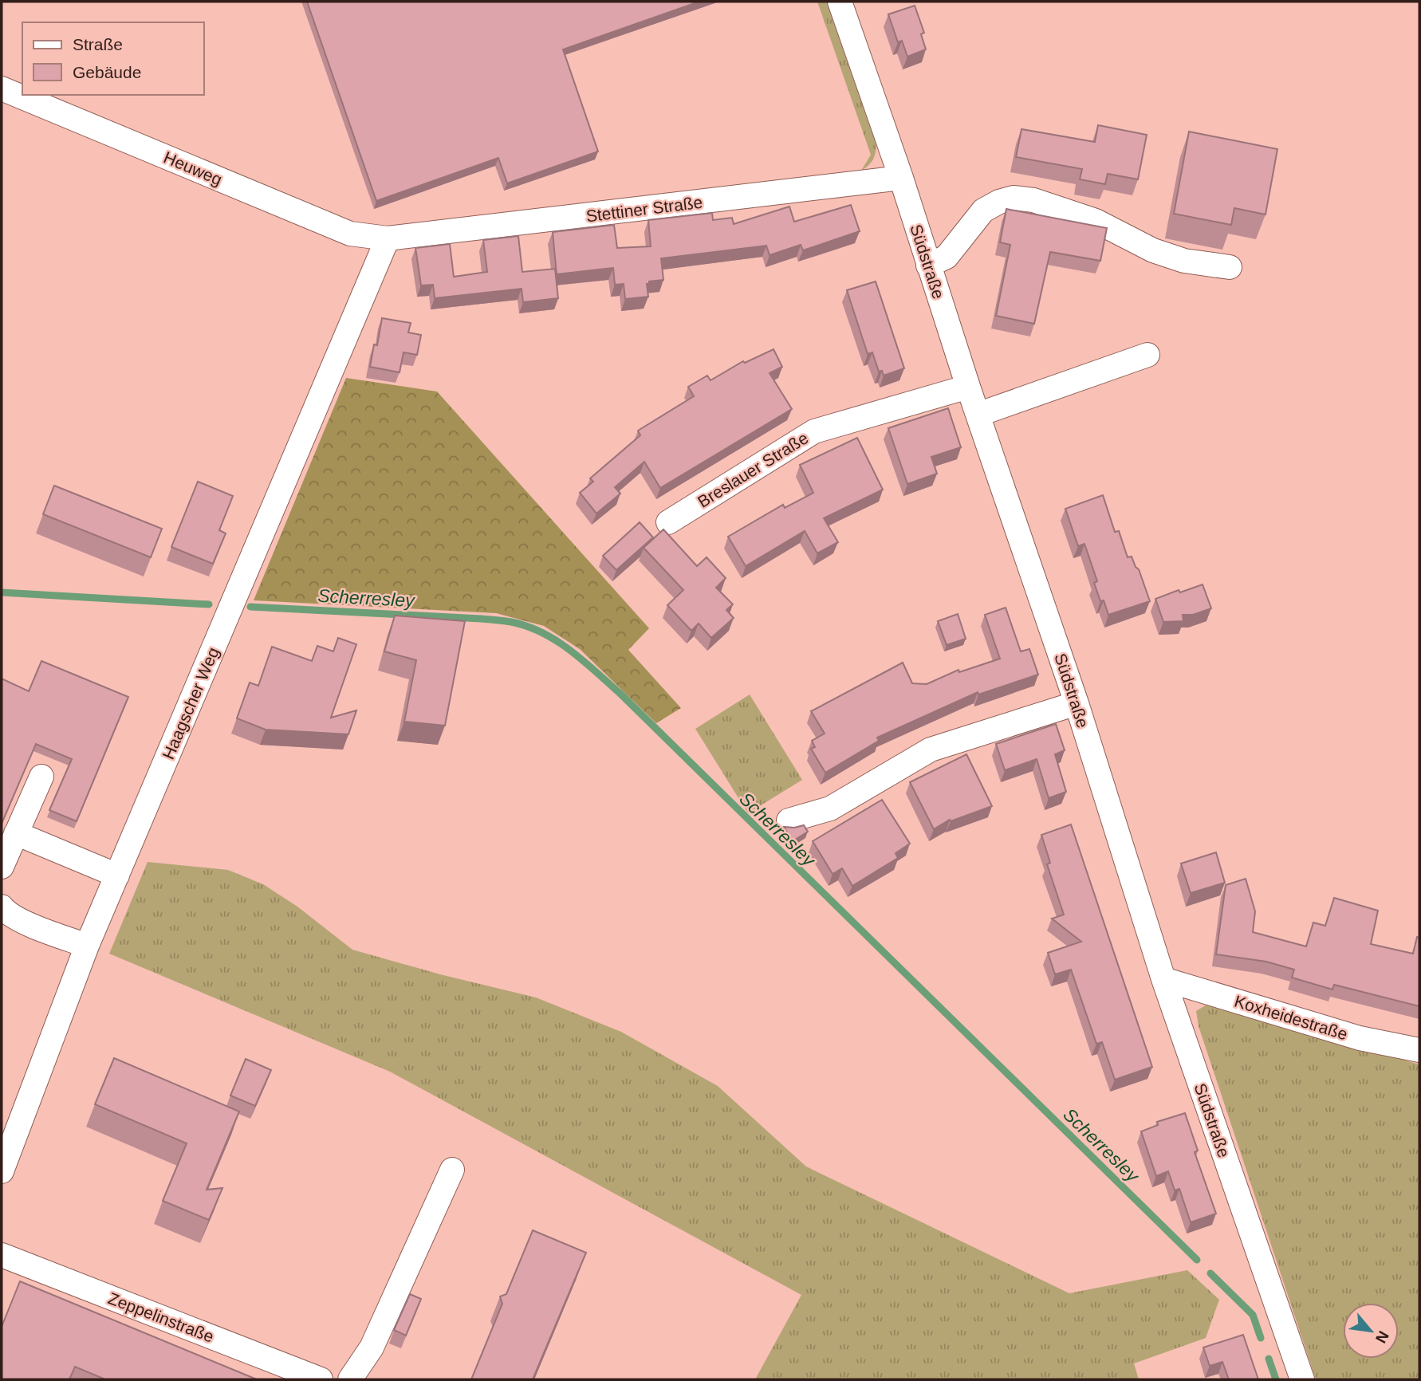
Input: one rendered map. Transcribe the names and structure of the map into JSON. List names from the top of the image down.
{
  "streets": {
    "street": [
      "Heuweg",
      "Stettiner Straße",
      "Südstraße",
      "Breslauer Straße",
      "Haagscher Weg",
      "Koxheidestraße",
      "Zeppelinstraße"
    ]
  },
  "crossings": [
    ["Heuweg", "Stettiner Straße"],
    ["Heuweg", "Haagscher Weg"],
    ["Stettiner Straße", "Südstraße"],
    ["Stettiner Straße", "Haagscher Weg"],
    ["Südstraße", "Breslauer Straße"],
    ["Südstraße", "Koxheidestraße"]
  ],
  "water": ["Scherresley"],
  "legend": ["Straße", "Gebäude"],
  "north": "bottom right"
}
